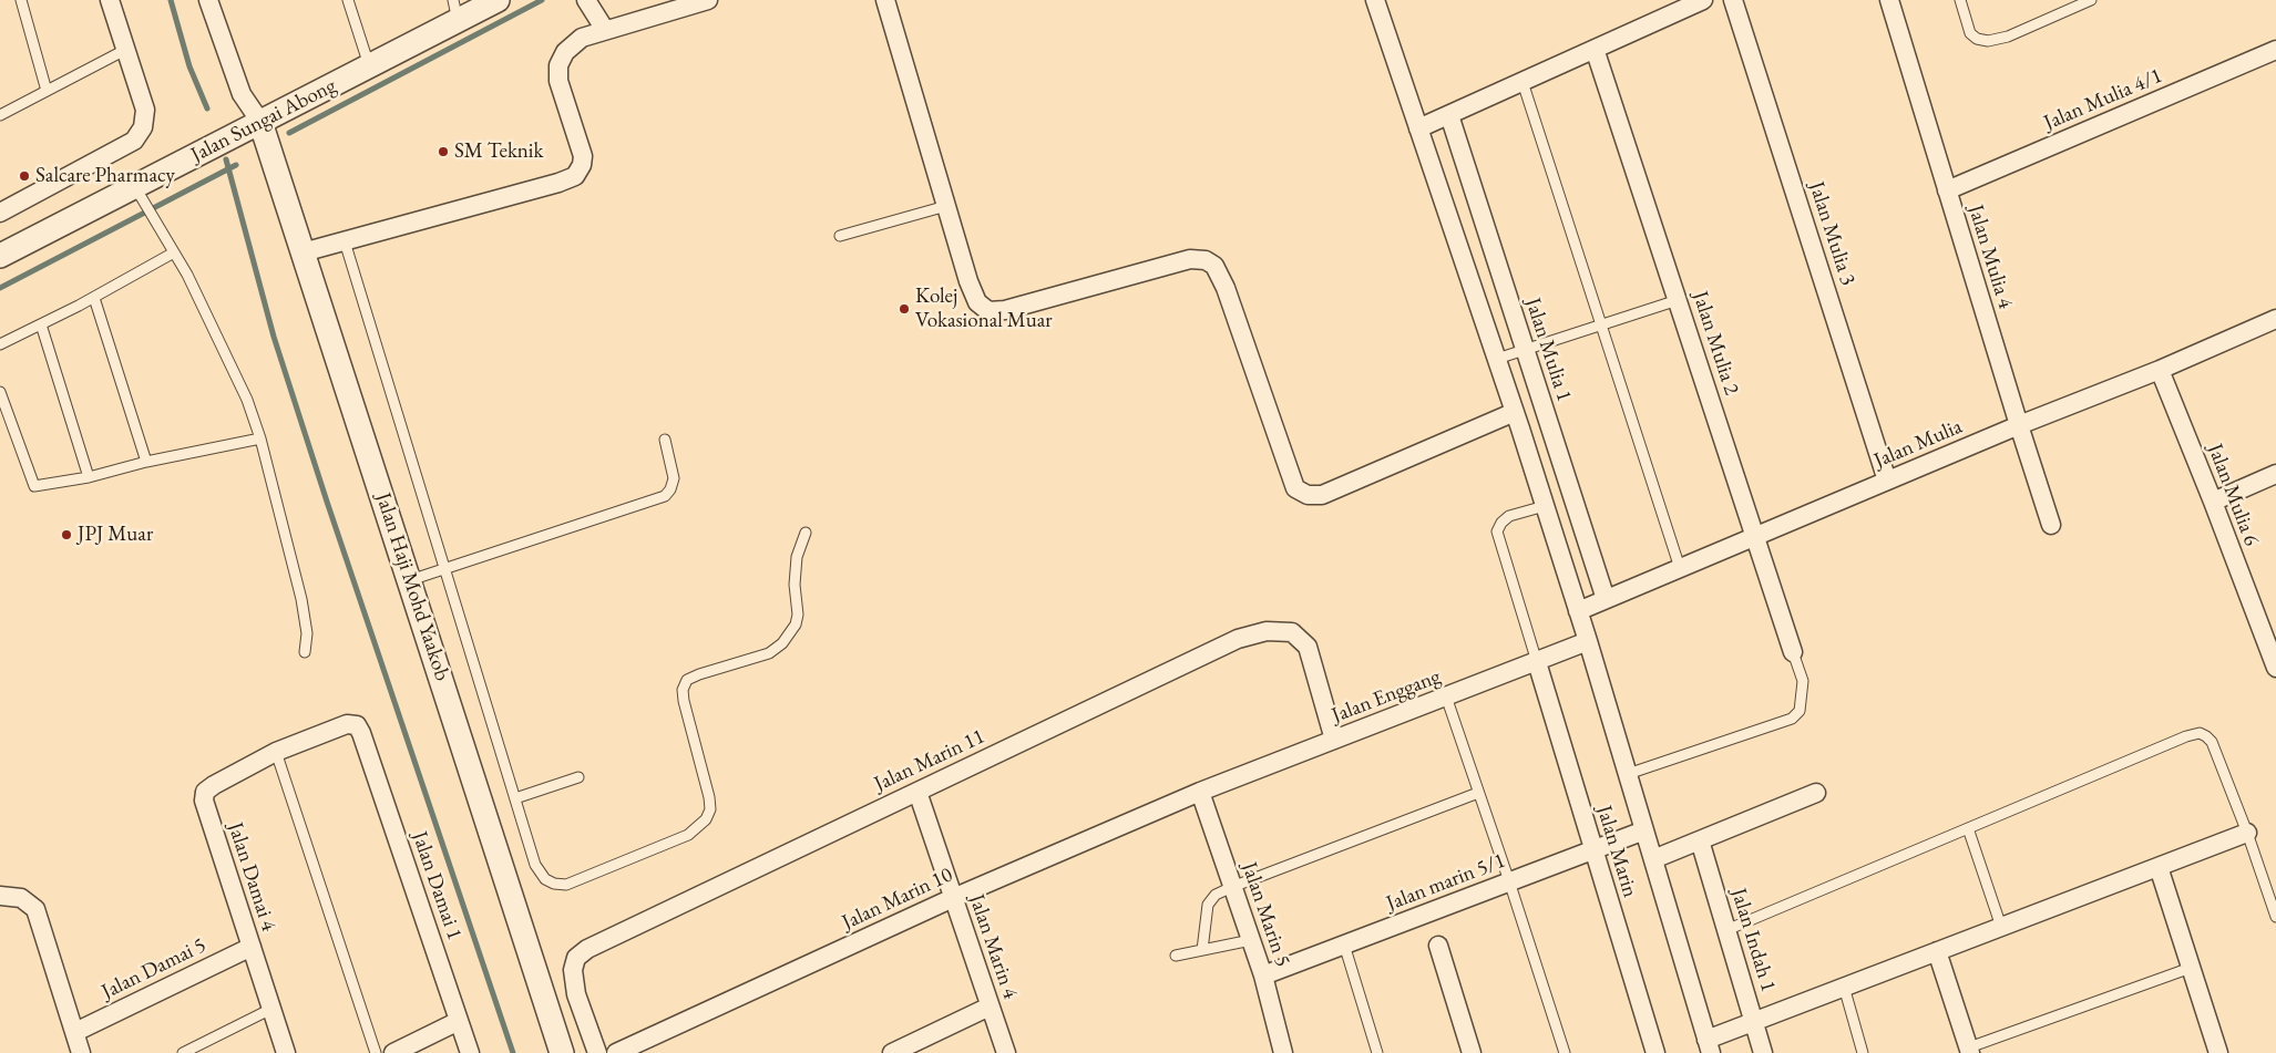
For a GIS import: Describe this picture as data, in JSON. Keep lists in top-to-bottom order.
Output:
{
  "streets": {
    "street": [
      "Jalan Mulia 4/1",
      "Jalan Sungai Abong",
      "Jalan Mulia 3",
      "Jalan Mulia 4",
      "Jalan Mulia 2",
      "Jalan Mulia 1",
      "Jalan Mulia",
      "Jalan Mulia 6",
      "Jalan Haji Mohd Yaakob",
      "Jalan Enggang",
      "Jalan Marin 11",
      "Jalan Marin",
      "Jalan Damai 4",
      "Jalan marin 5/1",
      "Jalan Damai 1",
      "Jalan Marin 10",
      "Jalan Marin 5",
      "Jalan Indah 1",
      "Jalan Marin 4",
      "Jalan Damai 5"
    ]
  },
  "crossings": [
    ["Jalan Mulia 4/1", "Jalan Mulia 4"],
    ["Jalan Sungai Abong", "Jalan Haji Mohd Yaakob"],
    ["Jalan Mulia 3", "Jalan Mulia"],
    ["Jalan Mulia 4", "Jalan Mulia"],
    ["Jalan Mulia 2", "Jalan Mulia"],
    ["Jalan Mulia 1", "Jalan Mulia"],
    ["Jalan Mulia", "Jalan Mulia 6"],
    ["Jalan Enggang", "Jalan Marin 11"],
    ["Jalan Enggang", "Jalan Marin"],
    ["Jalan Enggang", "Jalan Marin 10"],
    ["Jalan Enggang", "Jalan Marin 5"],
    ["Jalan Marin 11", "Jalan Marin 4"],
    ["Jalan Marin", "Jalan marin 5/1"],
    ["Jalan Damai 4", "Jalan Damai 1"],
    ["Jalan Damai 4", "Jalan Damai 5"],
    ["Jalan marin 5/1", "Jalan Marin 5"],
    ["Jalan Marin 10", "Jalan Marin 5"],
    ["Jalan Marin 10", "Jalan Marin 4"]
  ],
  "places": [
    "SM Teknik",
    "Salcare Pharmacy",
    "Kolej Vokasional Muar",
    "JPJ Muar"
  ]
}
